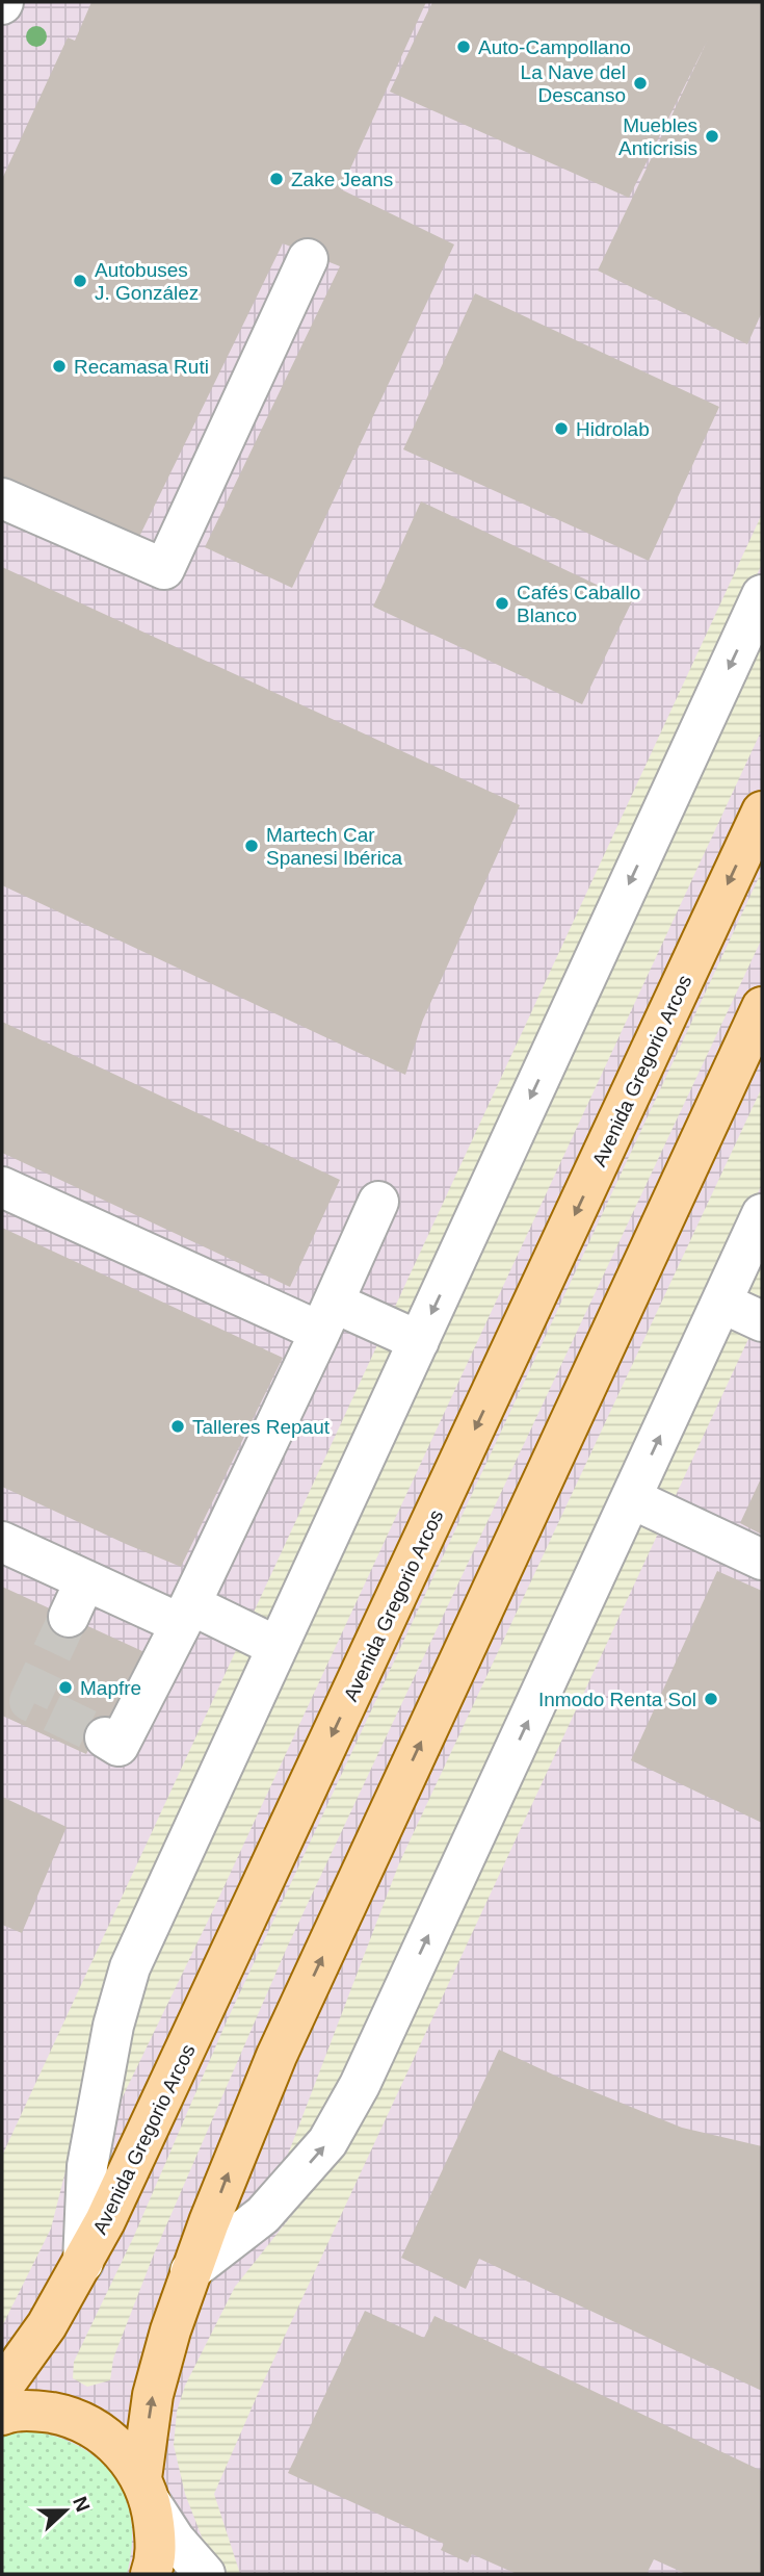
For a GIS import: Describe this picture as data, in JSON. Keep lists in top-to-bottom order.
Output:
{
  "streets": {
    "main road": ["Avenida Gregorio Arcos"]
  },
  "places": [
    "Auto-Campollano",
    "La Nave del Descanso",
    "Muebles Anticrisis",
    "Zake Jeans",
    "Autobuses J. González",
    "Recamasa Ruti",
    "Hidrolab",
    "Cafés Caballo Blanco",
    "Martech Car Spanesi Ibérica",
    "Talleres Repaut",
    "Mapfre",
    "Inmodo Renta Sol"
  ],
  "north": "right"
}
